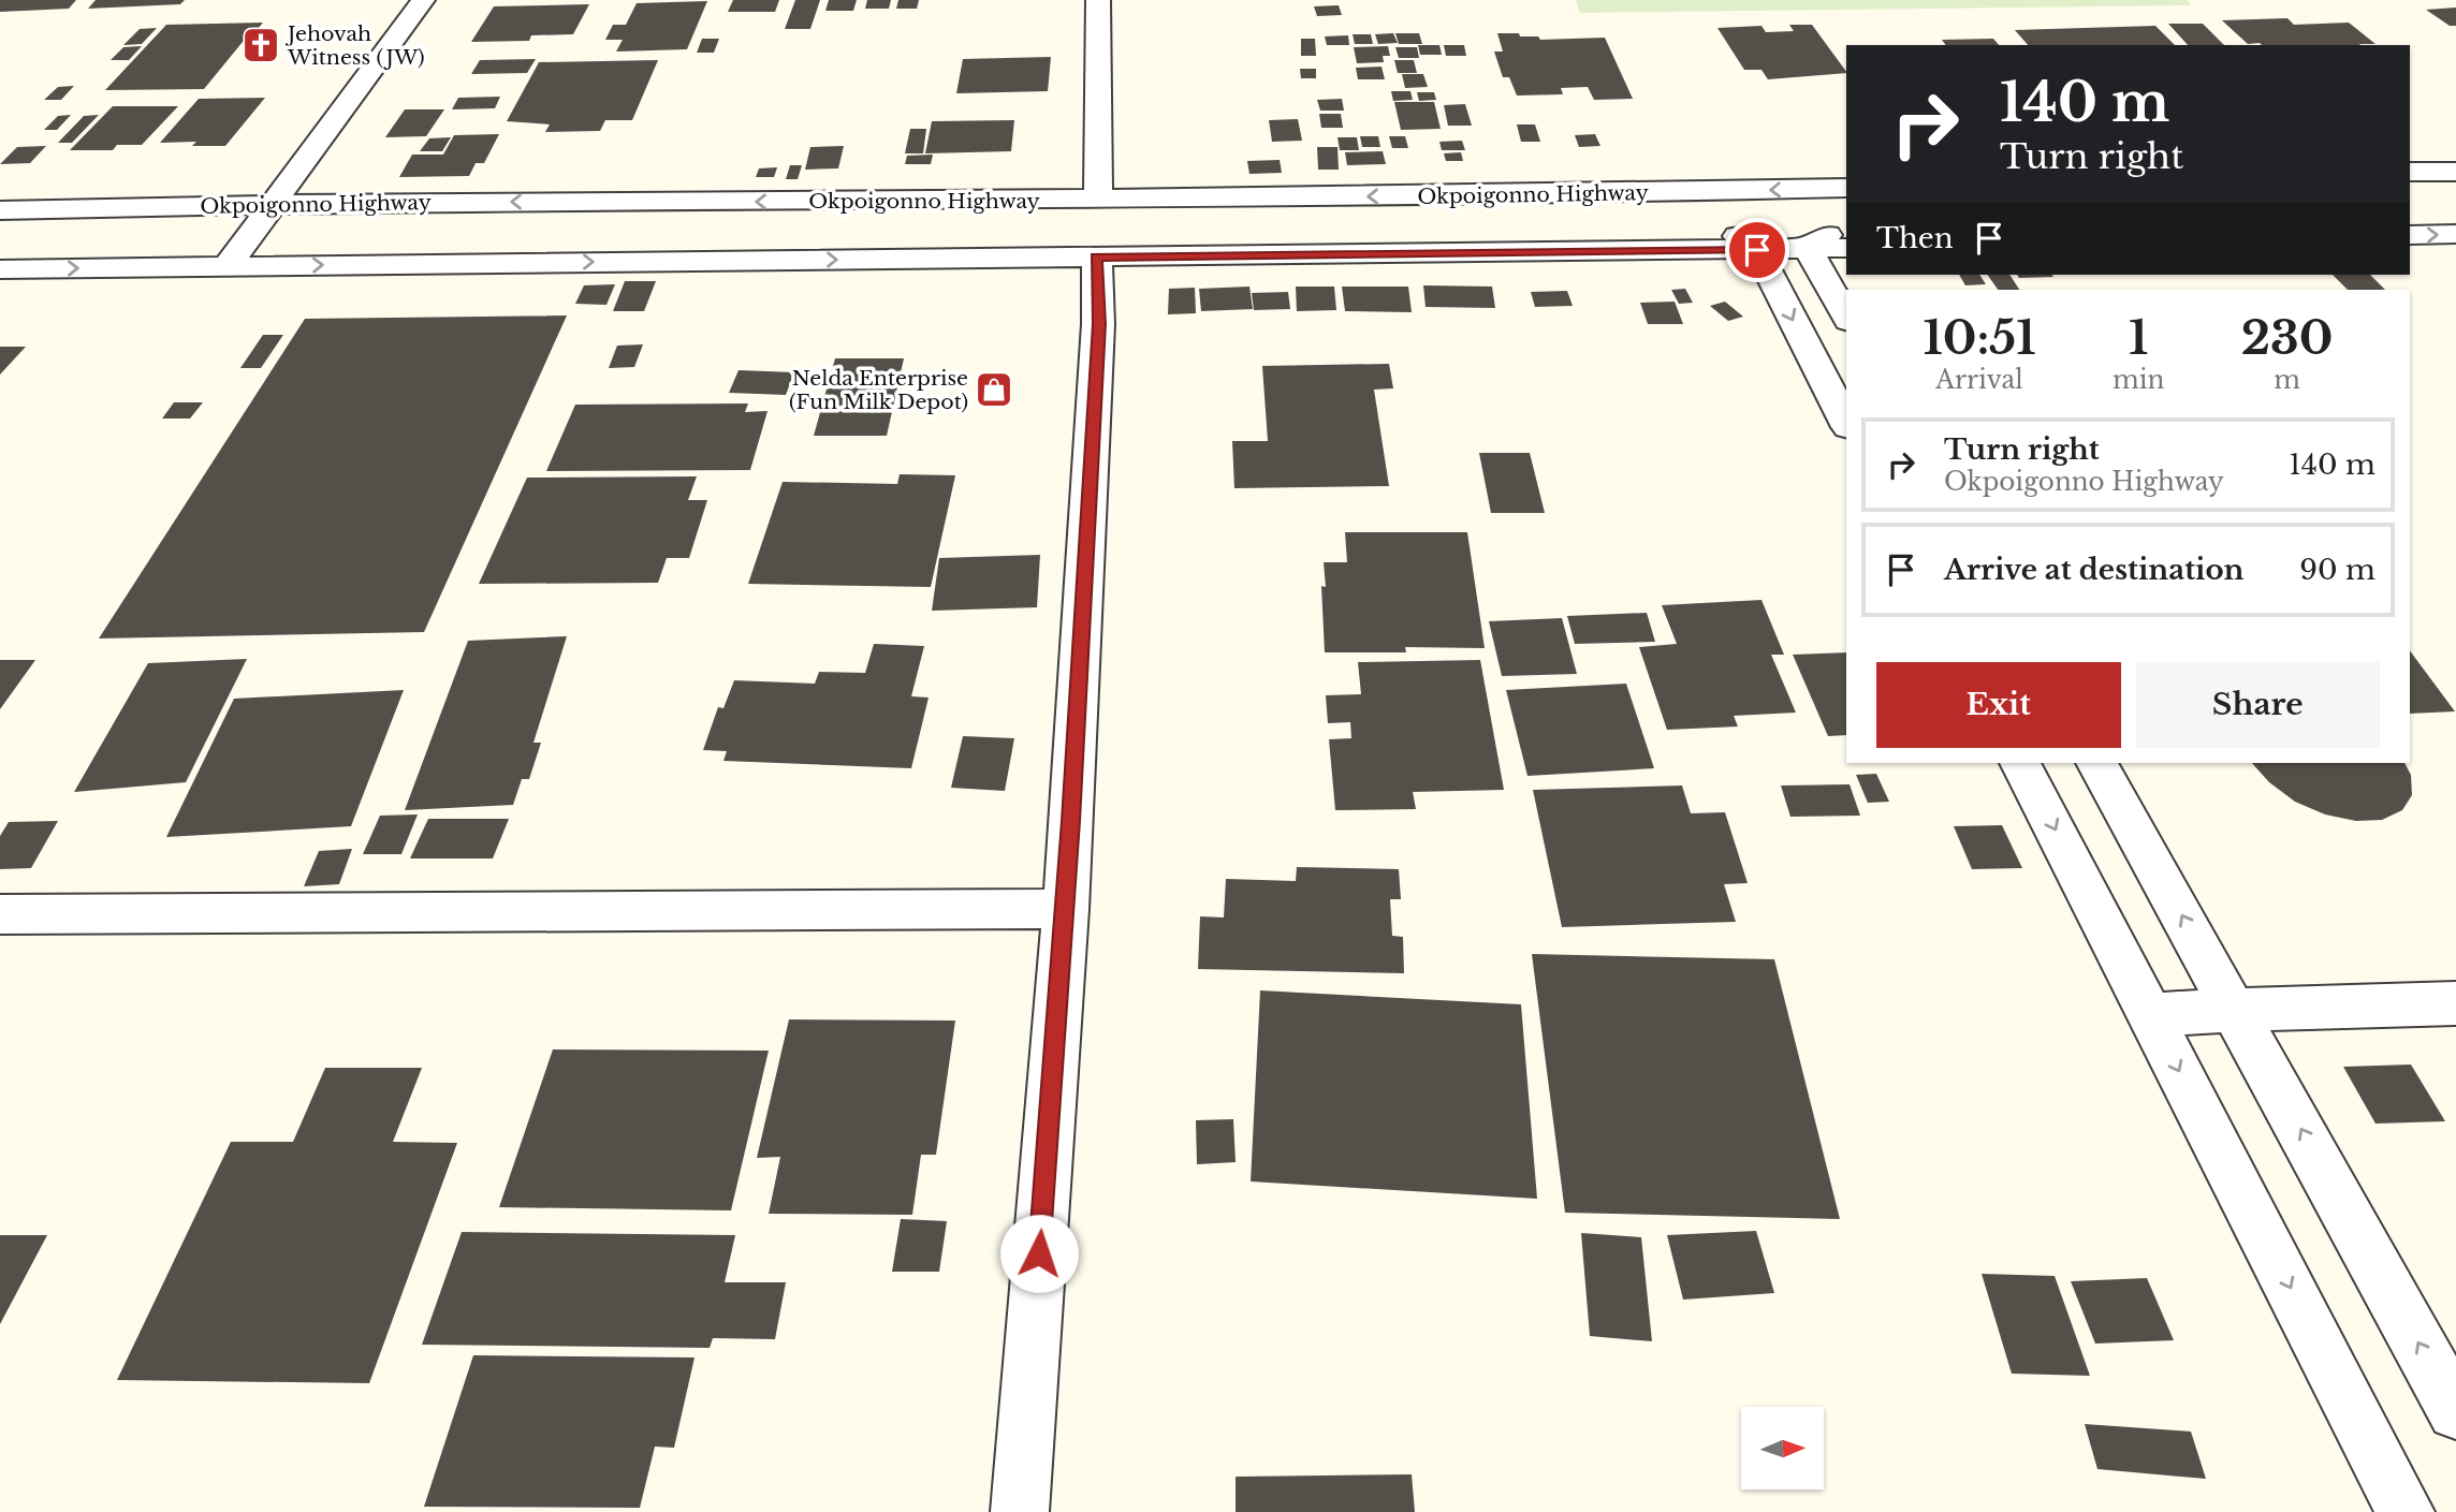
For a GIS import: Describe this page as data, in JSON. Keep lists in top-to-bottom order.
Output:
{
  "streets": {
    "street": ["Okpoigonno Highway"]
  },
  "places": {
    "church": ["Jehovah Witness (JW)"],
    "shop": ["Nelda Enterprise (Fun Milk Depot)"]
  },
  "north": "right",
  "page": {
    "turn": ["140 m", "Turn right"],
    "then": "Then",
    "eta": [
      "10:51",
      "Arrival",
      "1",
      "min",
      "230",
      "m"
    ],
    "list": [
      {
        "name": "Turn right",
        "note": "Okpoigonno Highway",
        "value": "140 m"
      },
      {
        "name": "Arrive at destination",
        "value": "90 m"
      }
    ],
    "buttons": ["Exit", "Share"]
  }
}
